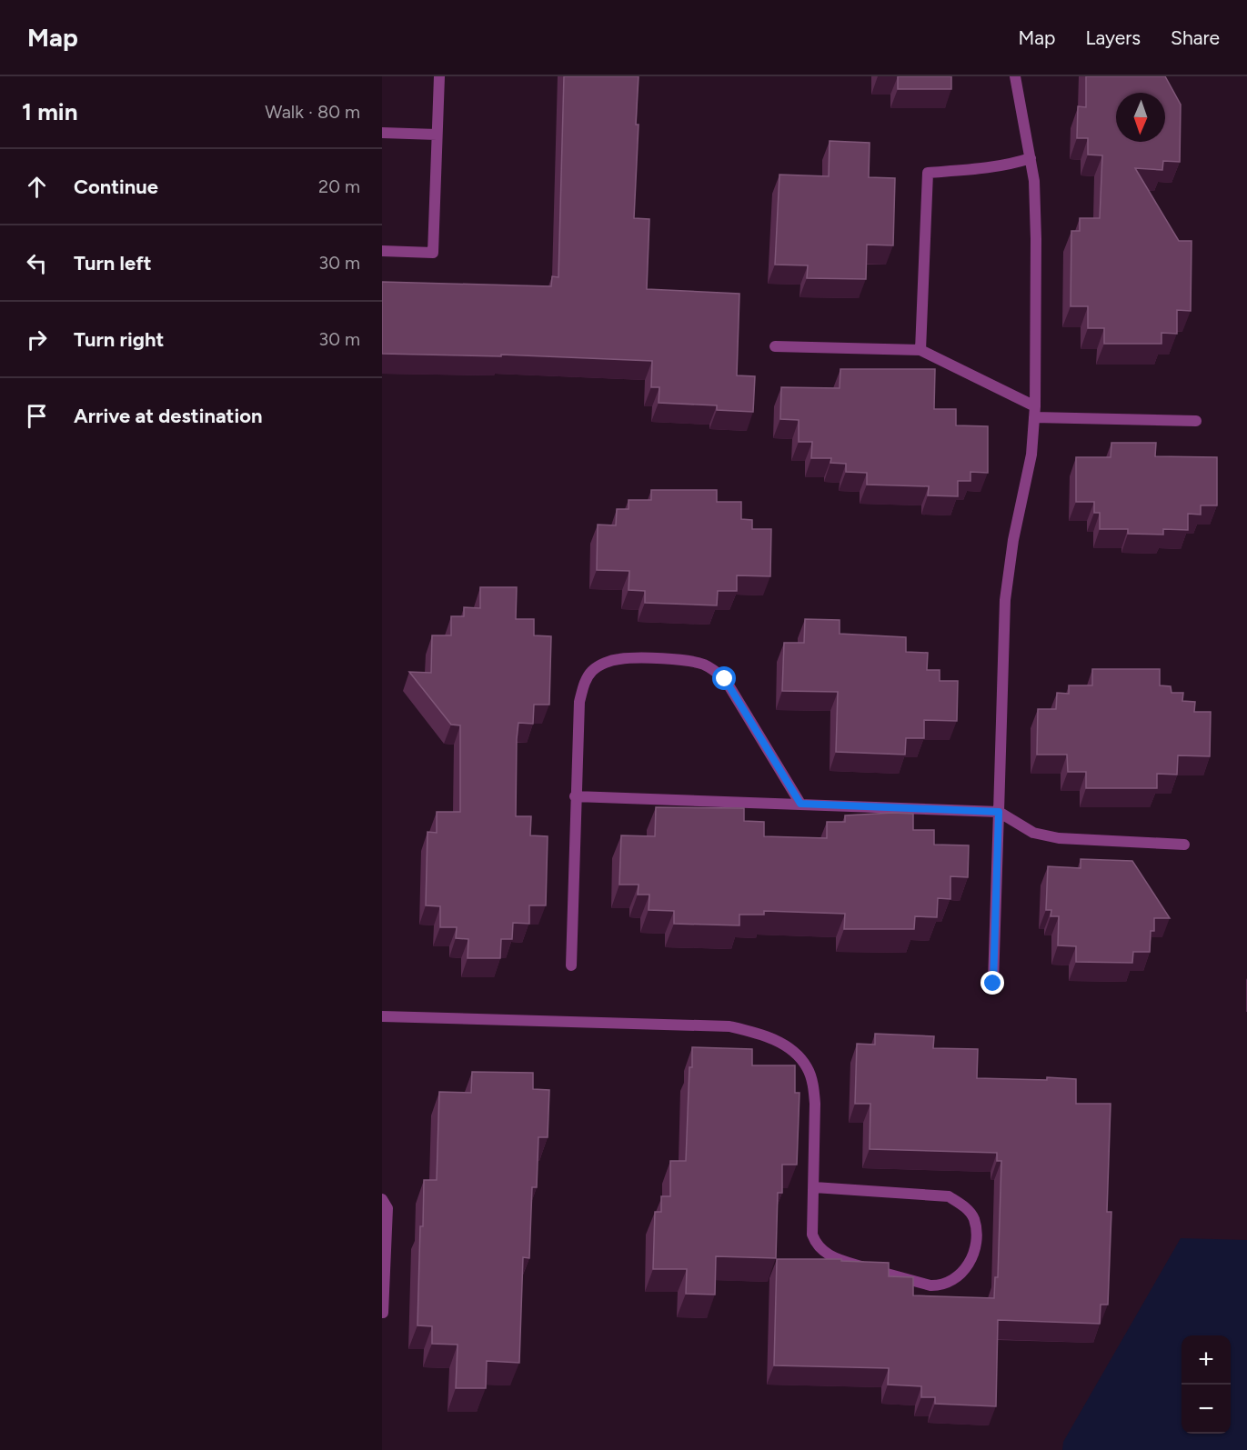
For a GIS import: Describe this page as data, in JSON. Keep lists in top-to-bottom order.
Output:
{
  "north": "bottom",
  "page": {
    "header": "Map",
    "nav": ["Map", "Layers", "Share"],
    "heading": ["1 min", "Walk · 80 m"],
    "list": [
      ["Continue", "20 m"],
      ["Turn left", "30 m"],
      ["Turn right", "30 m"],
      "Arrive at destination"
    ],
    "map_buttons": ["+", "−"]
  }
}
